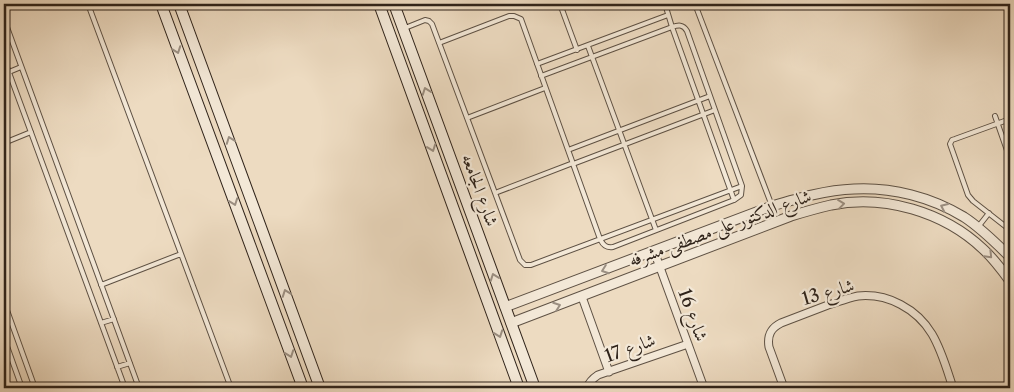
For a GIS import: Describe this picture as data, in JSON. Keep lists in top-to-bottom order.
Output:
{
  "streets": {
    "main road": ["شارع الجامعه"],
    "street": [
      "شارع الدكتور على مصطفى مشرفه",
      "شارع 13",
      "شارع 16",
      "شارع 17"
    ]
  },
  "crossings": [
    ["شارع الجامعه", "شارع الدكتور على مصطفى مشرفه"],
    ["شارع الدكتور على مصطفى مشرفه", "شارع 16"],
    ["شارع 16", "شارع 17"]
  ]
}
